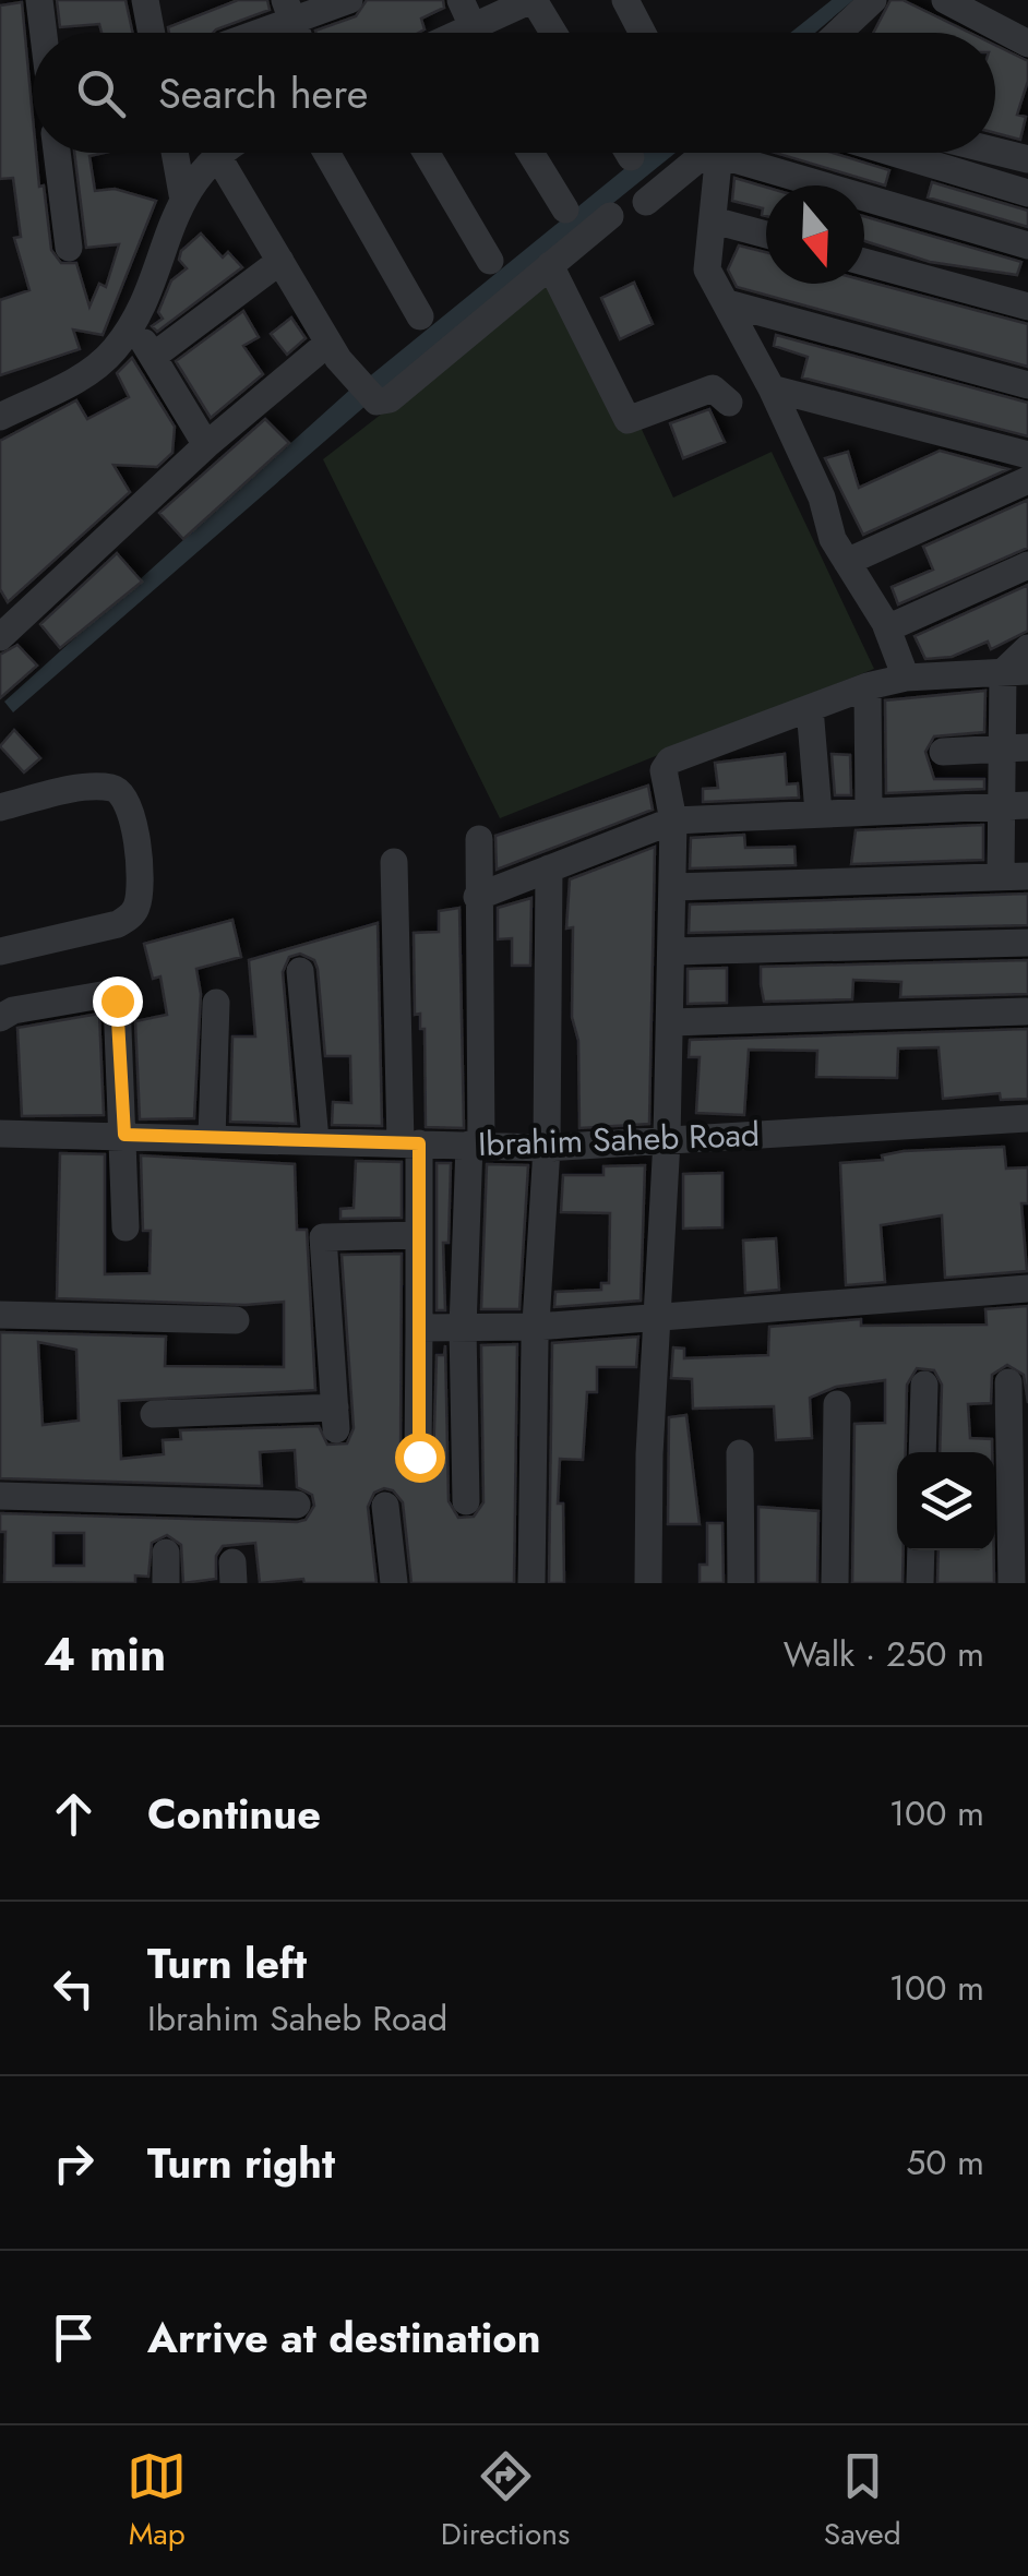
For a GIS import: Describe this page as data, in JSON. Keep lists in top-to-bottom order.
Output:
{
  "streets": {
    "street": ["Ibrahim Saheb Road"]
  },
  "north": "bottom",
  "page": {
    "search": "Search here",
    "heading": ["4 min", "Walk · 250 m"],
    "list": [
      ["Continue", "100 m"],
      ["Turn left", "Ibrahim Saheb Road", "100 m"],
      ["Turn right", "50 m"],
      "Arrive at destination"
    ],
    "nav": ["Map", "Directions", "Saved"]
  }
}
